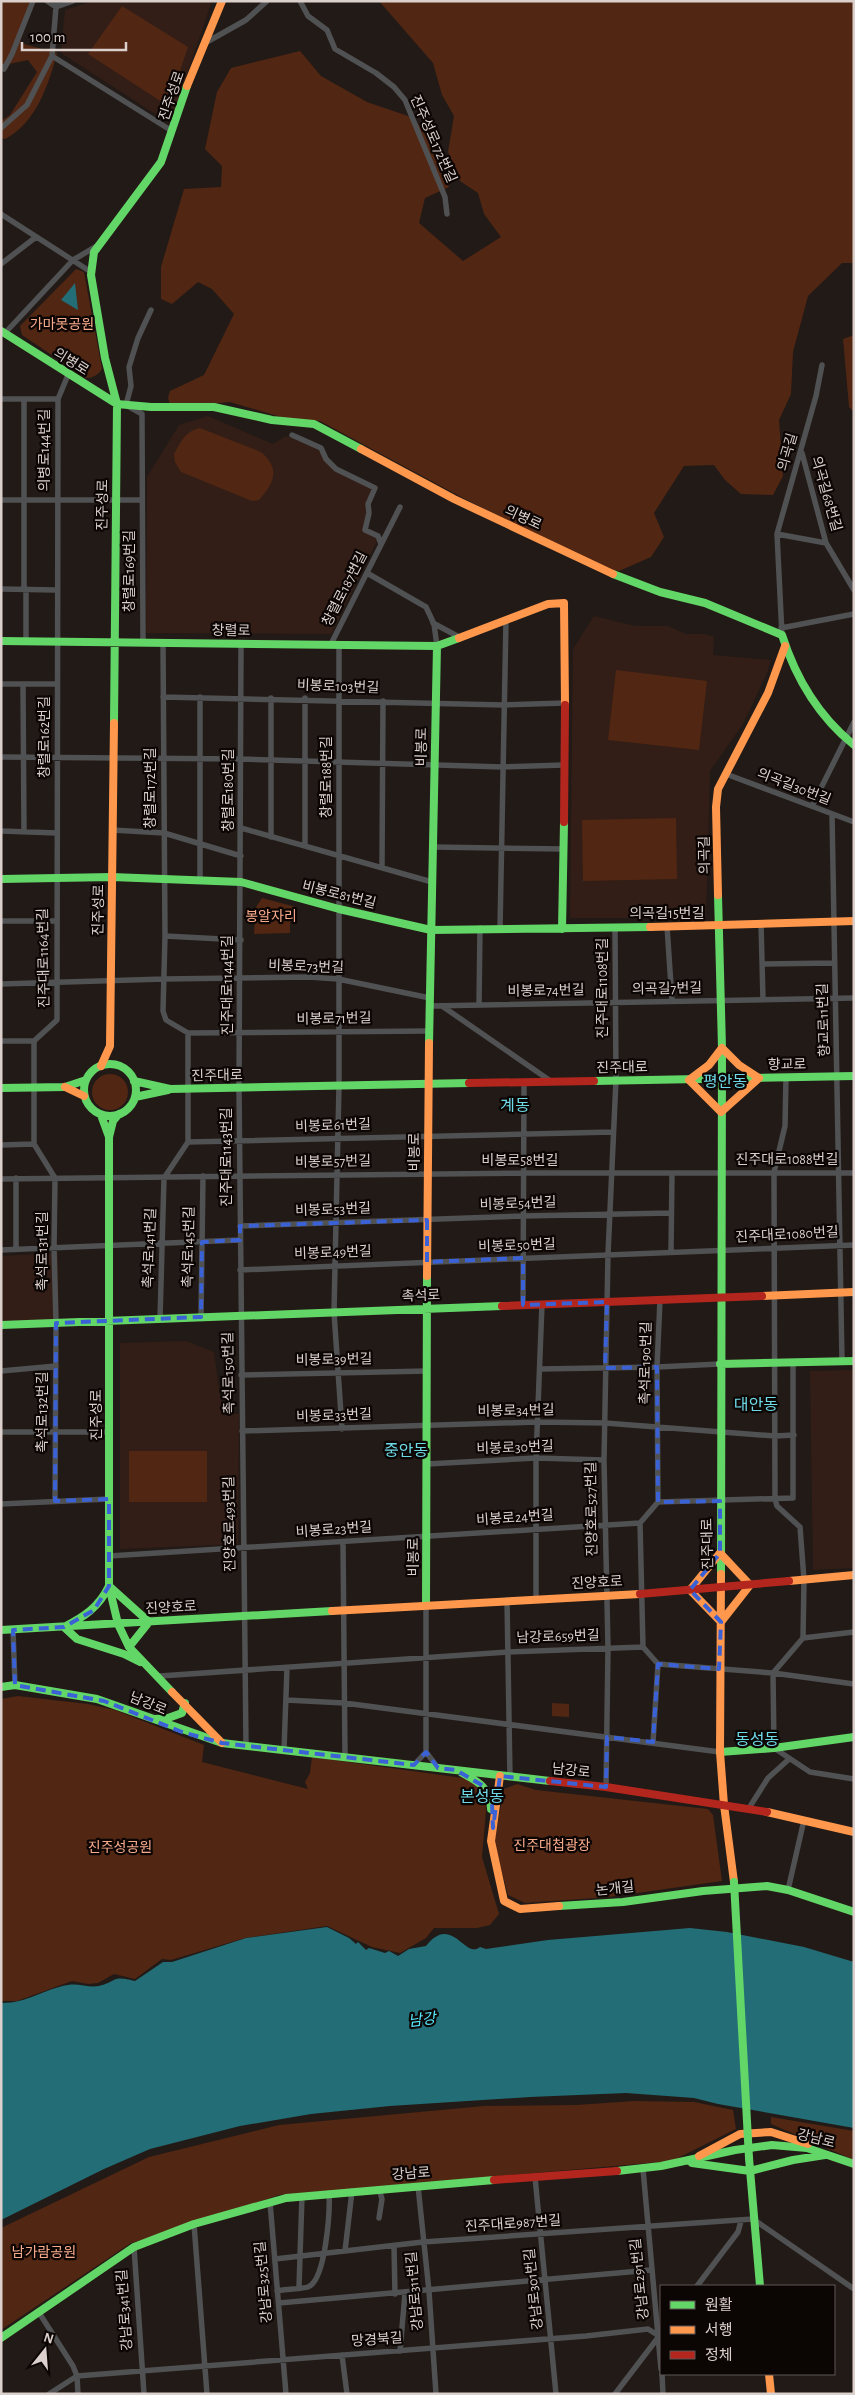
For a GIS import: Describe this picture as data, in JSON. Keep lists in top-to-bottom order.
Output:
{
  "streets": {
    "street": [
      "진주성로",
      "진주성로172번길",
      "의병로",
      "의병로144번길",
      "의곡길",
      "의곡길68번길",
      "창렬로169번길",
      "창렬로187번길",
      "창렬로",
      "비봉로103번길",
      "창렬로162번길",
      "비봉로",
      "창렬로188번길",
      "의곡길30번길",
      "창렬로172번길",
      "창렬로180번길",
      "비봉로81번길",
      "의곡길15번길",
      "진주대로1164번길",
      "비봉로73번길",
      "진주대로1144번길",
      "진주대로1108번길",
      "의곡길7번길",
      "비봉로74번길",
      "비봉로71번길",
      "향교로11번길",
      "향교로",
      "진주대로",
      "비봉로61번길",
      "진주대로1143번길",
      "진주대로1088번길",
      "비봉로58번길",
      "비봉로57번길",
      "비봉로54번길",
      "비봉로53번길",
      "진주대로1080번길",
      "비봉로50번길",
      "촉석로145번길",
      "촉석로141번길",
      "촉석로131번길",
      "비봉로49번길",
      "촉석로",
      "비봉로39번길",
      "촉석로190번길",
      "촉석로150번길",
      "비봉로34번길",
      "촉석로132번길",
      "비봉로33번길",
      "비봉로30번길",
      "진양호로527번길",
      "비봉로24번길",
      "진양호로493번길",
      "비봉로23번길",
      "진양호로",
      "남강로659번길",
      "남강로",
      "논개길",
      "강남로",
      "진주대로987번길",
      "강남로291번길",
      "강남로325번길",
      "강남로301번길",
      "강남로311번길",
      "강남로341번길",
      "망경북길"
    ]
  },
  "crossings": [
    ["진주성로", "의병로"],
    ["진주성로", "창렬로"],
    ["진주성로", "비봉로81번길"],
    ["진주성로", "비봉로73번길"],
    ["진주성로", "비봉로57번길"],
    ["진주성로", "촉석로"],
    ["진주성로", "비봉로23번길"],
    ["진주성로", "진양호로"],
    ["진주성로", "남강로"],
    ["의병로", "의병로144번길"],
    ["의병로", "의곡길"],
    ["의병로", "창렬로169번길"],
    ["의병로144번길", "창렬로162번길"],
    ["의곡길", "의곡길68번길"],
    ["의곡길", "의곡길30번길"],
    ["의곡길", "의곡길15번길"],
    ["의곡길", "의곡길7번길"],
    ["의곡길", "향교로"],
    ["의곡길", "진주대로"],
    ["창렬로169번길", "창렬로"],
    ["창렬로187번길", "창렬로"],
    ["창렬로187번길", "창렬로188번길"],
    ["창렬로", "비봉로103번길"],
    ["창렬로", "창렬로162번길"],
    ["창렬로", "비봉로"],
    ["창렬로", "창렬로188번길"],
    ["창렬로", "창렬로172번길"],
    ["창렬로", "창렬로180번길"],
    ["비봉로103번길", "비봉로"],
    ["비봉로103번길", "창렬로188번길"],
    ["비봉로103번길", "창렬로180번길"],
    ["창렬로162번길", "비봉로81번길"],
    ["창렬로162번길", "진주대로1164번길"],
    ["비봉로", "비봉로81번길"],
    ["비봉로", "비봉로73번길"],
    ["비봉로", "비봉로74번길"],
    ["비봉로", "비봉로71번길"],
    ["비봉로", "진주대로"],
    ["비봉로", "비봉로61번길"],
    ["비봉로", "비봉로58번길"],
    ["비봉로", "비봉로57번길"],
    ["비봉로", "비봉로54번길"],
    ["비봉로", "비봉로53번길"],
    ["비봉로", "비봉로50번길"],
    ["비봉로", "비봉로49번길"],
    ["비봉로", "촉석로"],
    ["비봉로", "비봉로39번길"],
    ["비봉로", "비봉로34번길"],
    ["비봉로", "비봉로33번길"],
    ["비봉로", "비봉로30번길"],
    ["비봉로", "비봉로24번길"],
    ["비봉로", "비봉로23번길"],
    ["비봉로", "진양호로"],
    ["비봉로", "남강로659번길"],
    ["창렬로188번길", "비봉로81번길"],
    ["창렬로188번길", "비봉로73번길"],
    ["창렬로188번길", "비봉로71번길"],
    ["창렬로188번길", "진주대로"],
    ["창렬로188번길", "비봉로61번길"],
    ["창렬로188번길", "비봉로57번길"],
    ["창렬로188번길", "비봉로53번길"],
    ["창렬로188번길", "비봉로49번길"],
    ["창렬로188번길", "촉석로"],
    ["창렬로188번길", "비봉로39번길"],
    ["창렬로188번길", "비봉로33번길"],
    ["의곡길30번길", "향교로11번길"],
    ["창렬로172번길", "비봉로81번길"],
    ["창렬로172번길", "비봉로73번길"],
    ["창렬로172번길", "비봉로71번길"],
    ["창렬로180번길", "비봉로81번길"],
    ["창렬로180번길", "진주대로1144번길"],
    ["비봉로81번길", "의곡길15번길"],
    ["비봉로81번길", "진주대로1164번길"],
    ["비봉로81번길", "진주대로1144번길"],
    ["의곡길15번길", "진주대로1108번길"],
    ["의곡길15번길", "향교로11번길"],
    ["진주대로1164번길", "비봉로73번길"],
    ["비봉로73번길", "진주대로1144번길"],
    ["비봉로73번길", "비봉로74번길"],
    ["진주대로1144번길", "비봉로71번길"],
    ["진주대로1144번길", "진주대로"],
    ["진주대로1144번길", "진주대로1143번길"],
    ["진주대로1108번길", "의곡길7번길"],
    ["진주대로1108번길", "비봉로74번길"],
    ["진주대로1108번길", "진주대로"],
    ["진주대로1108번길", "비봉로61번길"],
    ["진주대로1108번길", "비봉로58번길"],
    ["진주대로1108번길", "비봉로54번길"],
    ["진주대로1108번길", "비봉로50번길"],
    ["진주대로1108번길", "진양호로527번길"],
    ["의곡길7번길", "비봉로74번길"],
    ["의곡길7번길", "향교로11번길"],
    ["향교로11번길", "향교로"],
    ["향교로11번길", "진주대로1088번길"],
    ["향교로11번길", "진주대로1080번길"],
    ["향교로11번길", "촉석로"],
    ["향교로", "진주대로"],
    ["진주대로", "진주대로1143번길"],
    ["진주대로", "진주대로1088번길"],
    ["진주대로", "진주대로1080번길"],
    ["진주대로", "촉석로"],
    ["진주대로", "비봉로34번길"],
    ["진주대로", "진양호로"],
    ["진주대로", "남강로"],
    ["진주대로", "진주대로987번길"],
    ["비봉로61번길", "진주대로1143번길"],
    ["진주대로1143번길", "비봉로57번길"],
    ["진주대로1143번길", "비봉로53번길"],
    ["진주대로1143번길", "비봉로49번길"],
    ["진주대로1143번길", "촉석로150번길"],
    ["진주대로1088번길", "비봉로58번길"],
    ["비봉로58번길", "비봉로57번길"],
    ["비봉로57번길", "촉석로145번길"],
    ["비봉로57번길", "촉석로141번길"],
    ["비봉로57번길", "촉석로131번길"],
    ["비봉로54번길", "비봉로53번길"],
    ["진주대로1080번길", "비봉로50번길"],
    ["비봉로50번길", "비봉로49번길"],
    ["비봉로50번길", "진양호로527번길"],
    ["촉석로145번길", "촉석로"],
    ["촉석로141번길", "촉석로"],
    ["촉석로131번길", "촉석로"],
    ["촉석로131번길", "촉석로132번길"],
    ["비봉로49번길", "촉석로150번길"],
    ["촉석로", "촉석로190번길"],
    ["촉석로", "촉석로150번길"],
    ["촉석로", "촉석로132번길"],
    ["촉석로", "진양호로527번길"],
    ["비봉로39번길", "촉석로150번길"],
    ["촉석로190번길", "비봉로34번길"],
    ["촉석로150번길", "비봉로33번길"],
    ["촉석로150번길", "진양호로493번길"],
    ["비봉로34번길", "비봉로33번길"],
    ["비봉로34번길", "진양호로527번길"],
    ["비봉로33번길", "진양호로493번길"],
    ["비봉로30번길", "진양호로527번길"],
    ["진양호로527번길", "비봉로24번길"],
    ["진양호로527번길", "진양호로"],
    ["진양호로527번길", "남강로659번길"],
    ["비봉로24번길", "비봉로23번길"],
    ["진양호로493번길", "비봉로23번길"],
    ["진양호로493번길", "진양호로"],
    ["진양호로493번길", "남강로"],
    ["진양호로", "남강로659번길"],
    ["남강로659번길", "남강로"],
    ["남강로", "논개길"],
    ["강남로", "강남로291번길"],
    ["강남로", "강남로325번길"],
    ["강남로", "강남로301번길"],
    ["강남로", "강남로311번길"],
    ["강남로", "강남로341번길"],
    ["진주대로987번길", "강남로291번길"],
    ["진주대로987번길", "강남로325번길"],
    ["진주대로987번길", "강남로301번길"],
    ["진주대로987번길", "강남로311번길"],
    ["강남로291번길", "강남로301번길"],
    ["강남로291번길", "망경북길"],
    ["강남로325번길", "망경북길"],
    ["강남로301번길", "망경북길"],
    ["강남로311번길", "망경북길"],
    ["강남로341번길", "망경북길"]
  ],
  "districts": [
    "평안동",
    "계동",
    "대안동",
    "중안동",
    "동성동",
    "본성동"
  ],
  "water": ["남강"],
  "parks": [
    "가마못공원",
    "봉알자리",
    "진주대첩광장",
    "진주성공원",
    "남가람공원"
  ],
  "legend": ["원활", "서행", "정체"],
  "scale_bar": "100 m",
  "north": "top"
}
